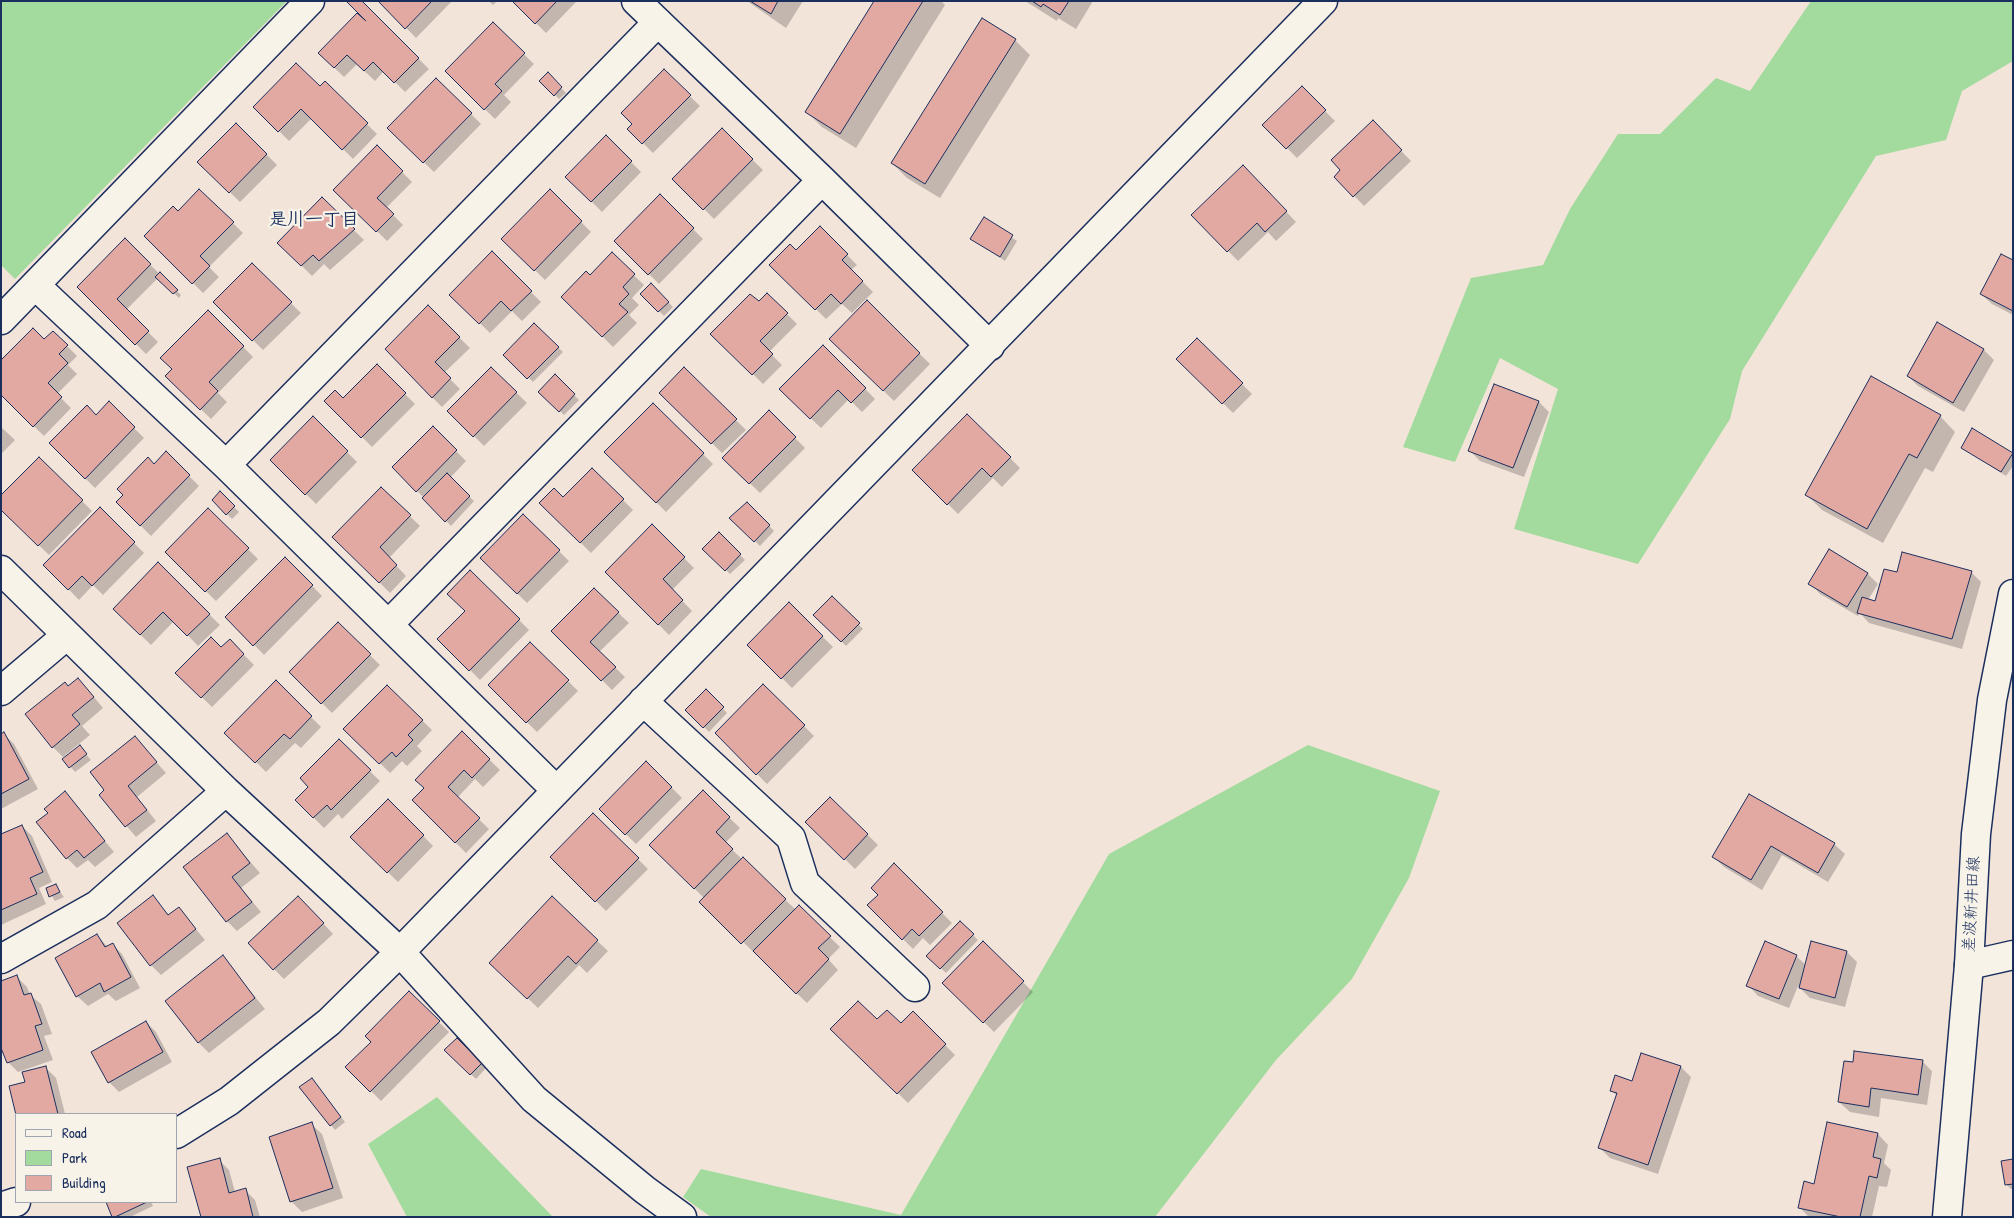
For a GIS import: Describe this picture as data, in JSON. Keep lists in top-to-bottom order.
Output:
{
  "streets": {
    "street": ["差波新井田線"]
  },
  "districts": ["是川一丁目"],
  "legend": ["Road", "Park", "Building"]
}
